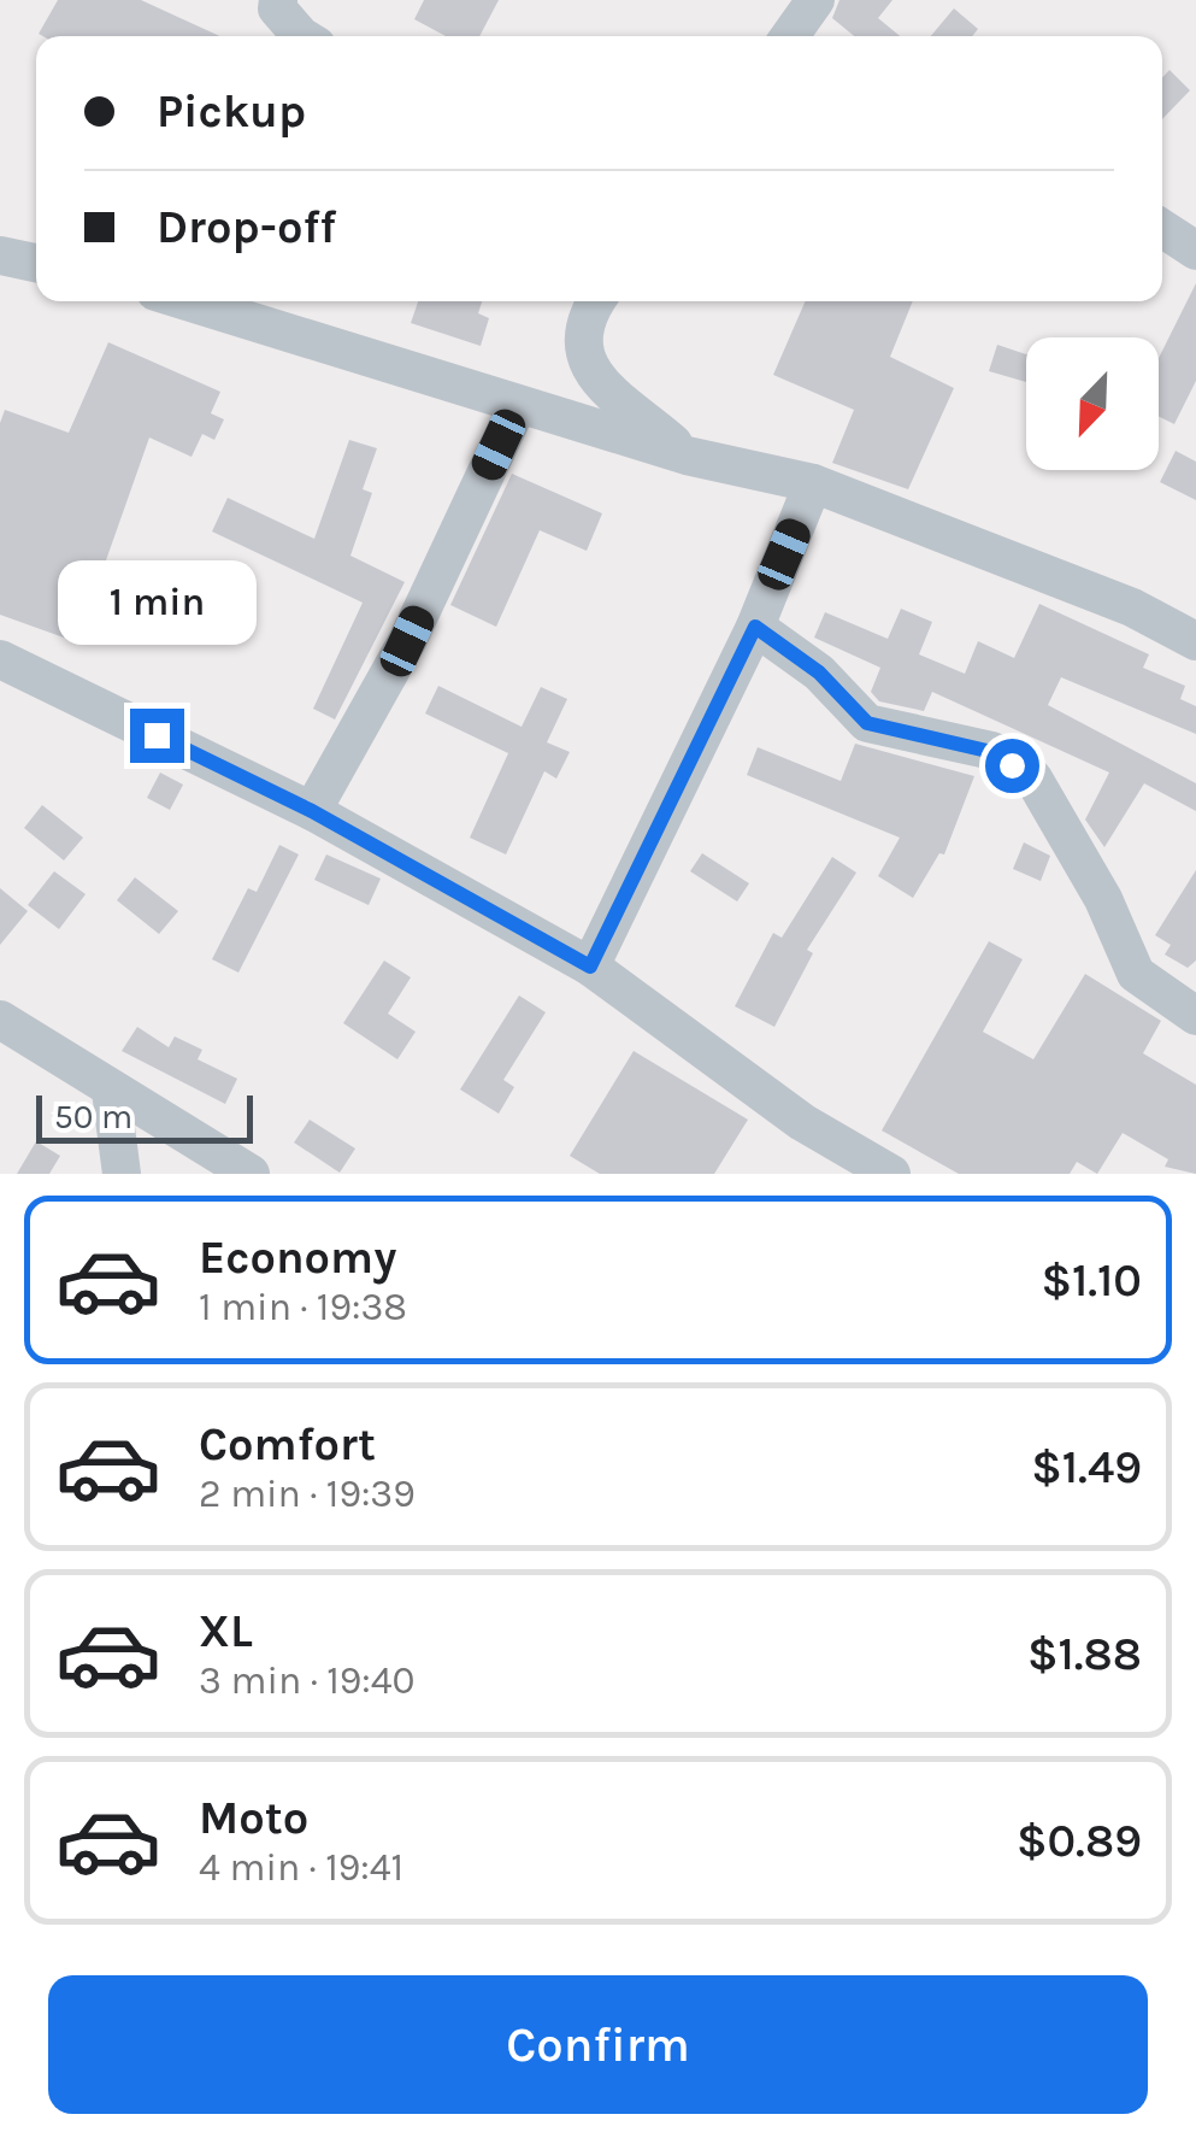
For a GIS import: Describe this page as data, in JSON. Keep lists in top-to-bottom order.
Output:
{
  "scale_bar": "50 m",
  "north": "bottom left",
  "page": {
    "banner": ["Pickup", "Drop-off"],
    "bubble": "1 min",
    "scale": "50 m",
    "list": [
      {
        "name": "Economy",
        "note": "1 min · 19:38",
        "value": "$1.10"
      },
      {
        "name": "Comfort",
        "note": "2 min · 19:39",
        "value": "$1.49"
      },
      {
        "name": "XL",
        "note": "3 min · 19:40",
        "value": "$1.88"
      },
      {
        "name": "Moto",
        "note": "4 min · 19:41",
        "value": "$0.89"
      }
    ],
    "buttons": "Confirm"
  }
}
